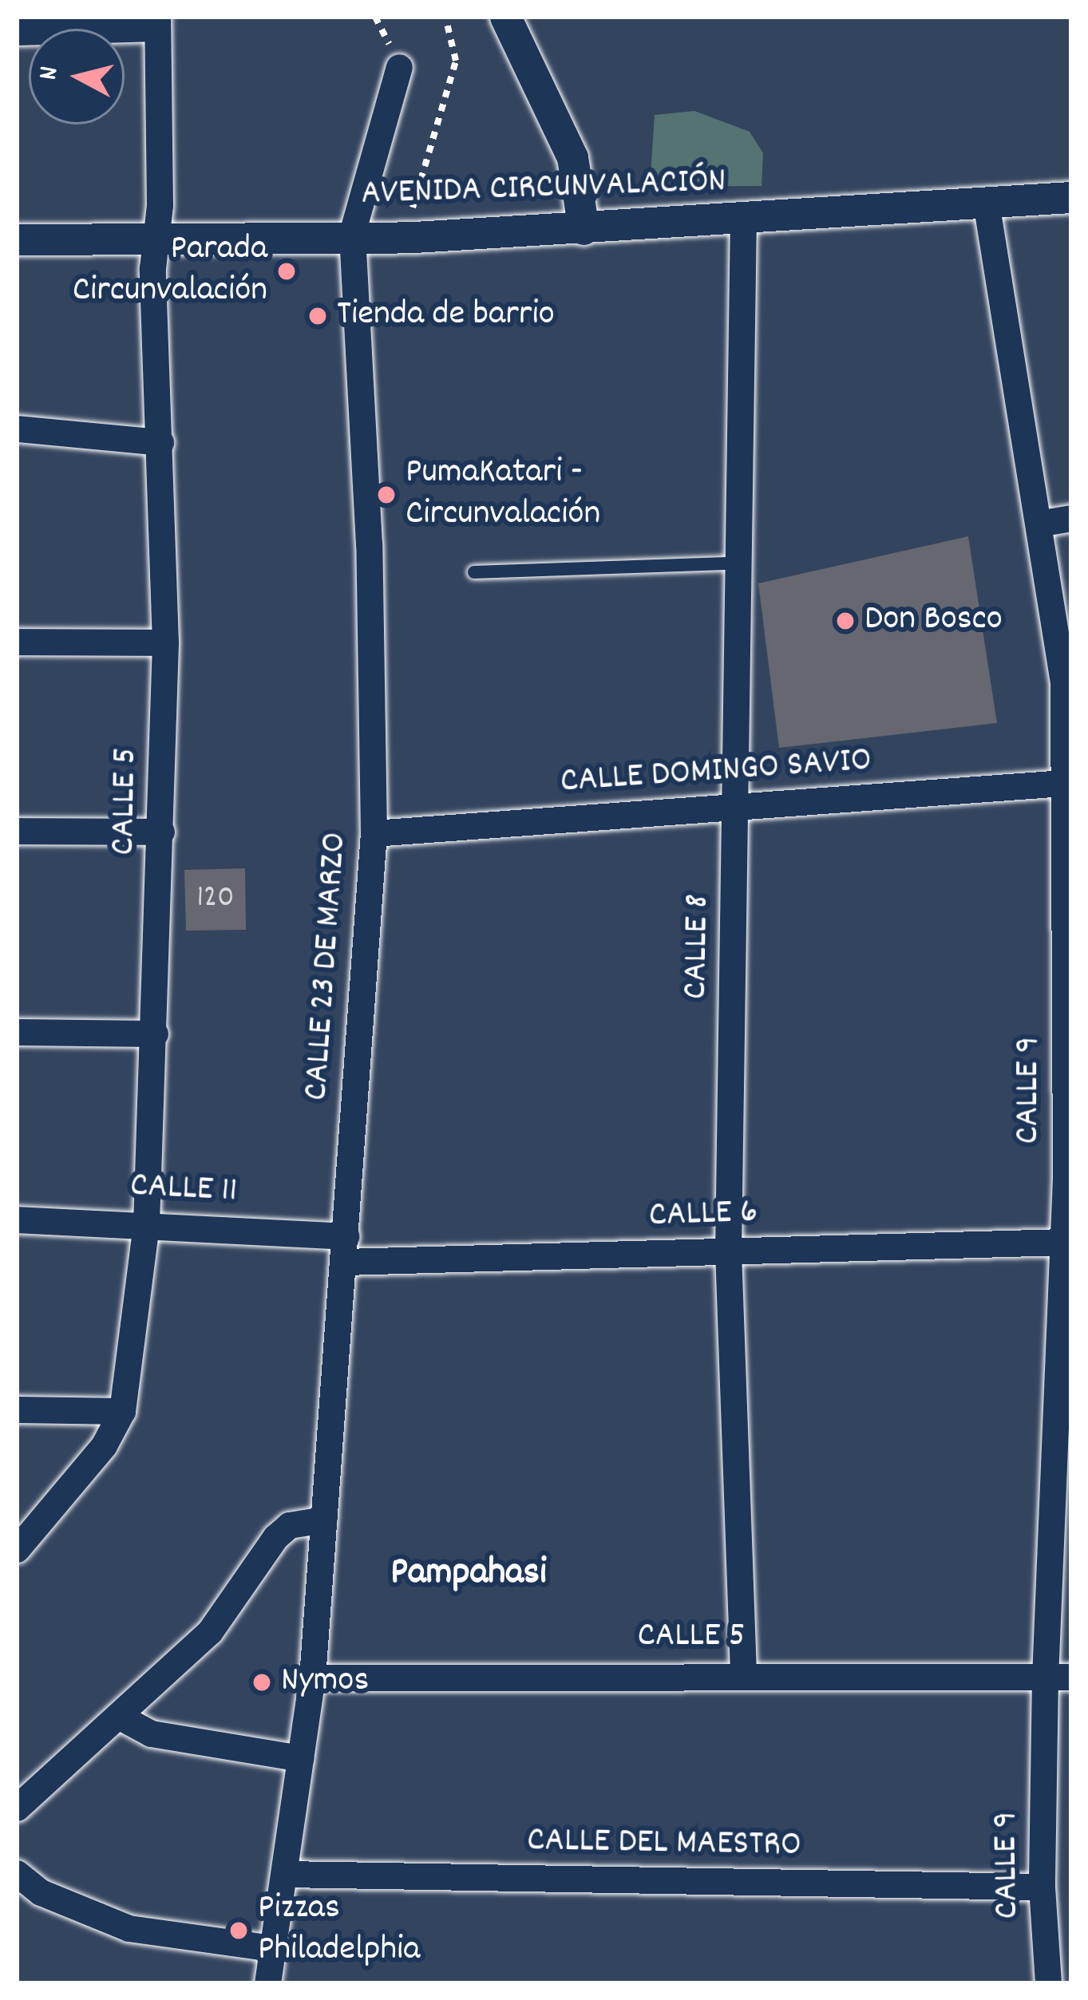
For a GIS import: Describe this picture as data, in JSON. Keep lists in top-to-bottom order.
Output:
{
  "streets": {
    "street": [
      "AVENIDA CIRCUNVALACIÓN",
      "CALLE DOMINGO SAVIO",
      "CALLE 5",
      "CALLE 8",
      "CALLE 23 DE MARZO",
      "CALLE 9",
      "CALLE 11",
      "CALLE 6",
      "CALLE DEL MAESTRO"
    ]
  },
  "crossings": [
    ["AVENIDA CIRCUNVALACIÓN", "CALLE 5"],
    ["AVENIDA CIRCUNVALACIÓN", "CALLE 8"],
    ["AVENIDA CIRCUNVALACIÓN", "CALLE 23 DE MARZO"],
    ["AVENIDA CIRCUNVALACIÓN", "CALLE 9"],
    ["CALLE DOMINGO SAVIO", "CALLE 8"],
    ["CALLE DOMINGO SAVIO", "CALLE 23 DE MARZO"],
    ["CALLE DOMINGO SAVIO", "CALLE 9"],
    ["CALLE 5", "CALLE 8"],
    ["CALLE 5", "CALLE 23 DE MARZO"],
    ["CALLE 5", "CALLE 9"],
    ["CALLE 5", "CALLE 11"],
    ["CALLE 8", "CALLE 6"],
    ["CALLE 23 DE MARZO", "CALLE 11"],
    ["CALLE 23 DE MARZO", "CALLE 6"],
    ["CALLE 23 DE MARZO", "CALLE DEL MAESTRO"],
    ["CALLE 9", "CALLE 6"],
    ["CALLE 9", "CALLE DEL MAESTRO"],
    ["CALLE 11", "CALLE 6"]
  ],
  "districts": ["Pampahasi"],
  "places": [
    "Parada Circunvalación",
    "Tienda de barrio",
    "PumaKatari - Circunvalación",
    "Don Bosco",
    "Nymos",
    "Pizzas Philadelphia"
  ],
  "house_numbers": ["120"],
  "north": "left"
}
